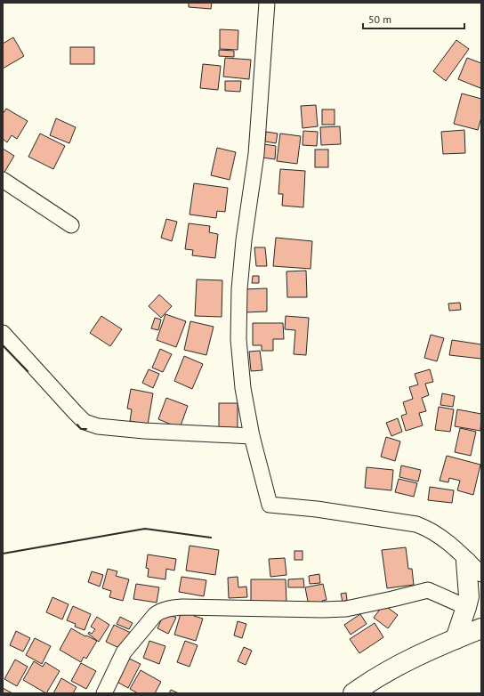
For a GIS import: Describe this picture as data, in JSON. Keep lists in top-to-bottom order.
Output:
{
  "scale_bar": "50 m"
}
